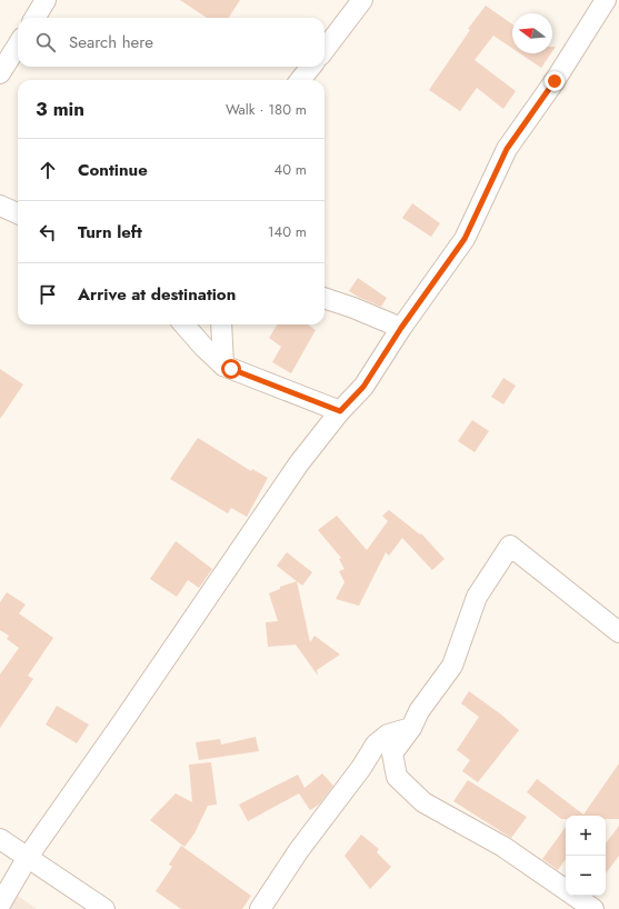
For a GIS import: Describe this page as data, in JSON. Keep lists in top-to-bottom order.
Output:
{
  "north": "left",
  "page": {
    "search": "Search here",
    "heading": ["3 min", "Walk · 180 m"],
    "list": [
      ["Continue", "40 m"],
      ["Turn left", "140 m"],
      "Arrive at destination"
    ],
    "map_buttons": ["+", "−"]
  }
}
